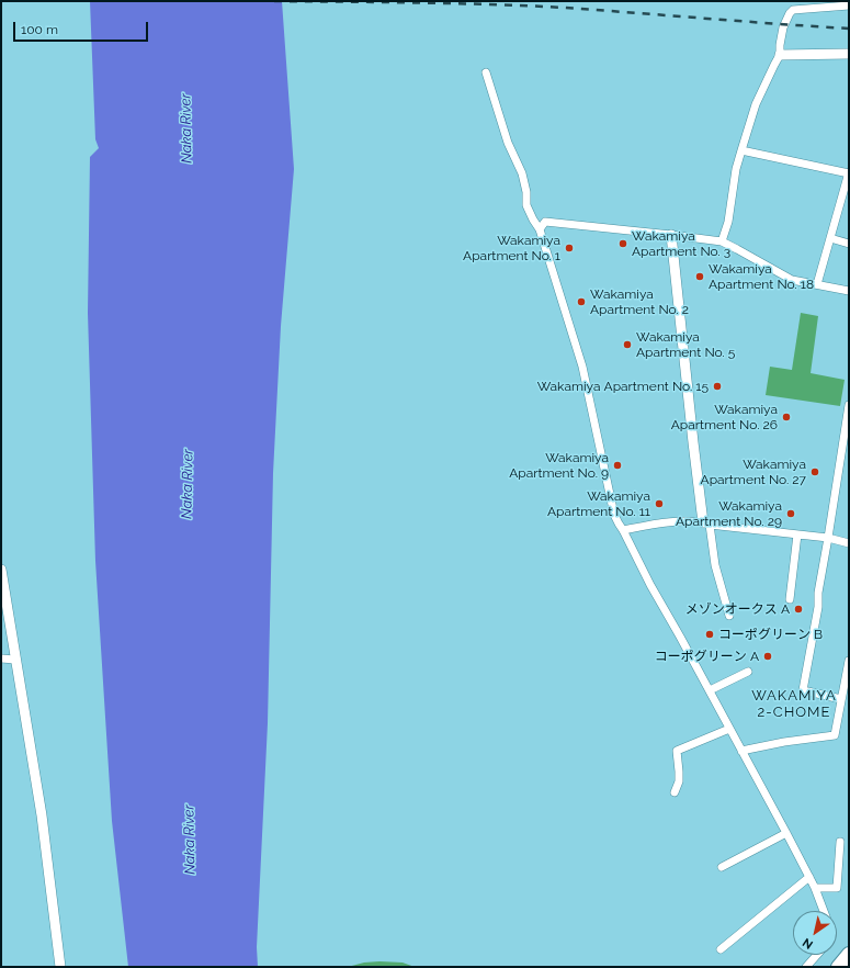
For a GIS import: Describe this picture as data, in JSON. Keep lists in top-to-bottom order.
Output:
{
  "districts": ["WAKAMIYA 2-CHOME"],
  "water": ["Naka River"],
  "places": [
    "Wakamiya Apartment No. 3",
    "Wakamiya Apartment No. 1",
    "Wakamiya Apartment No. 18",
    "Wakamiya Apartment No. 2",
    "Wakamiya Apartment No. 5",
    "Wakamiya Apartment No. 15",
    "Wakamiya Apartment No. 26",
    "Wakamiya Apartment No. 9",
    "Wakamiya Apartment No. 27",
    "Wakamiya Apartment No. 11",
    "Wakamiya Apartment No. 29",
    "メゾンオークス A",
    "コーポグリーン B",
    "コーポグリーン A"
  ],
  "scale_bar": "100 m",
  "north": "bottom left"
}
